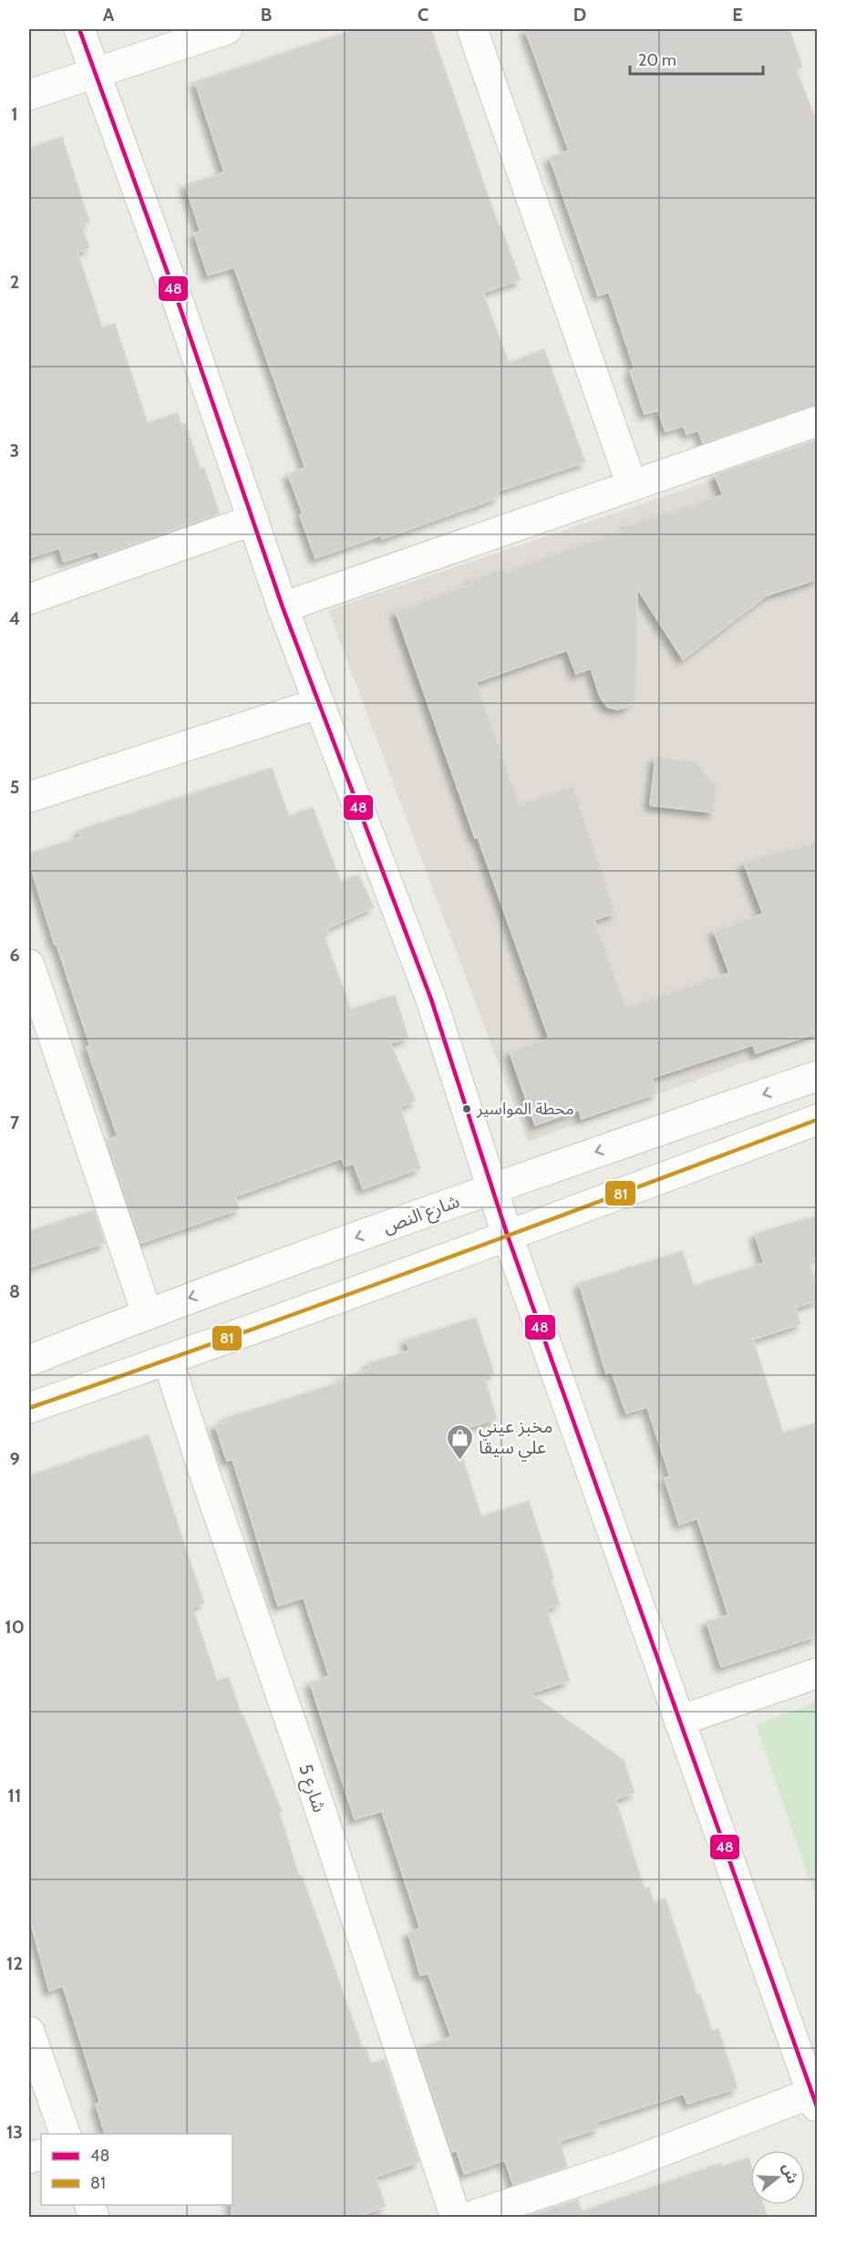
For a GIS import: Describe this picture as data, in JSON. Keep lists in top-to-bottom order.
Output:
{
  "streets": {
    "street": ["شارع النص", "شارع 5"]
  },
  "places": {
    "other": ["محطة المواسير"],
    "shop": ["مخبز عيني علي سيقا"]
  },
  "lines": ["transit line 48", "transit line 81"],
  "legend": ["48", "81"],
  "scale_bar": "20 m",
  "north": "right",
  "grid": {
    "columns": [
      "A",
      "B",
      "C",
      "D",
      "E"
    ],
    "rows": [
      "1",
      "2",
      "3",
      "4",
      "5",
      "6",
      "7",
      "8",
      "9",
      "10",
      "11",
      "12",
      "13"
    ]
  }
}
